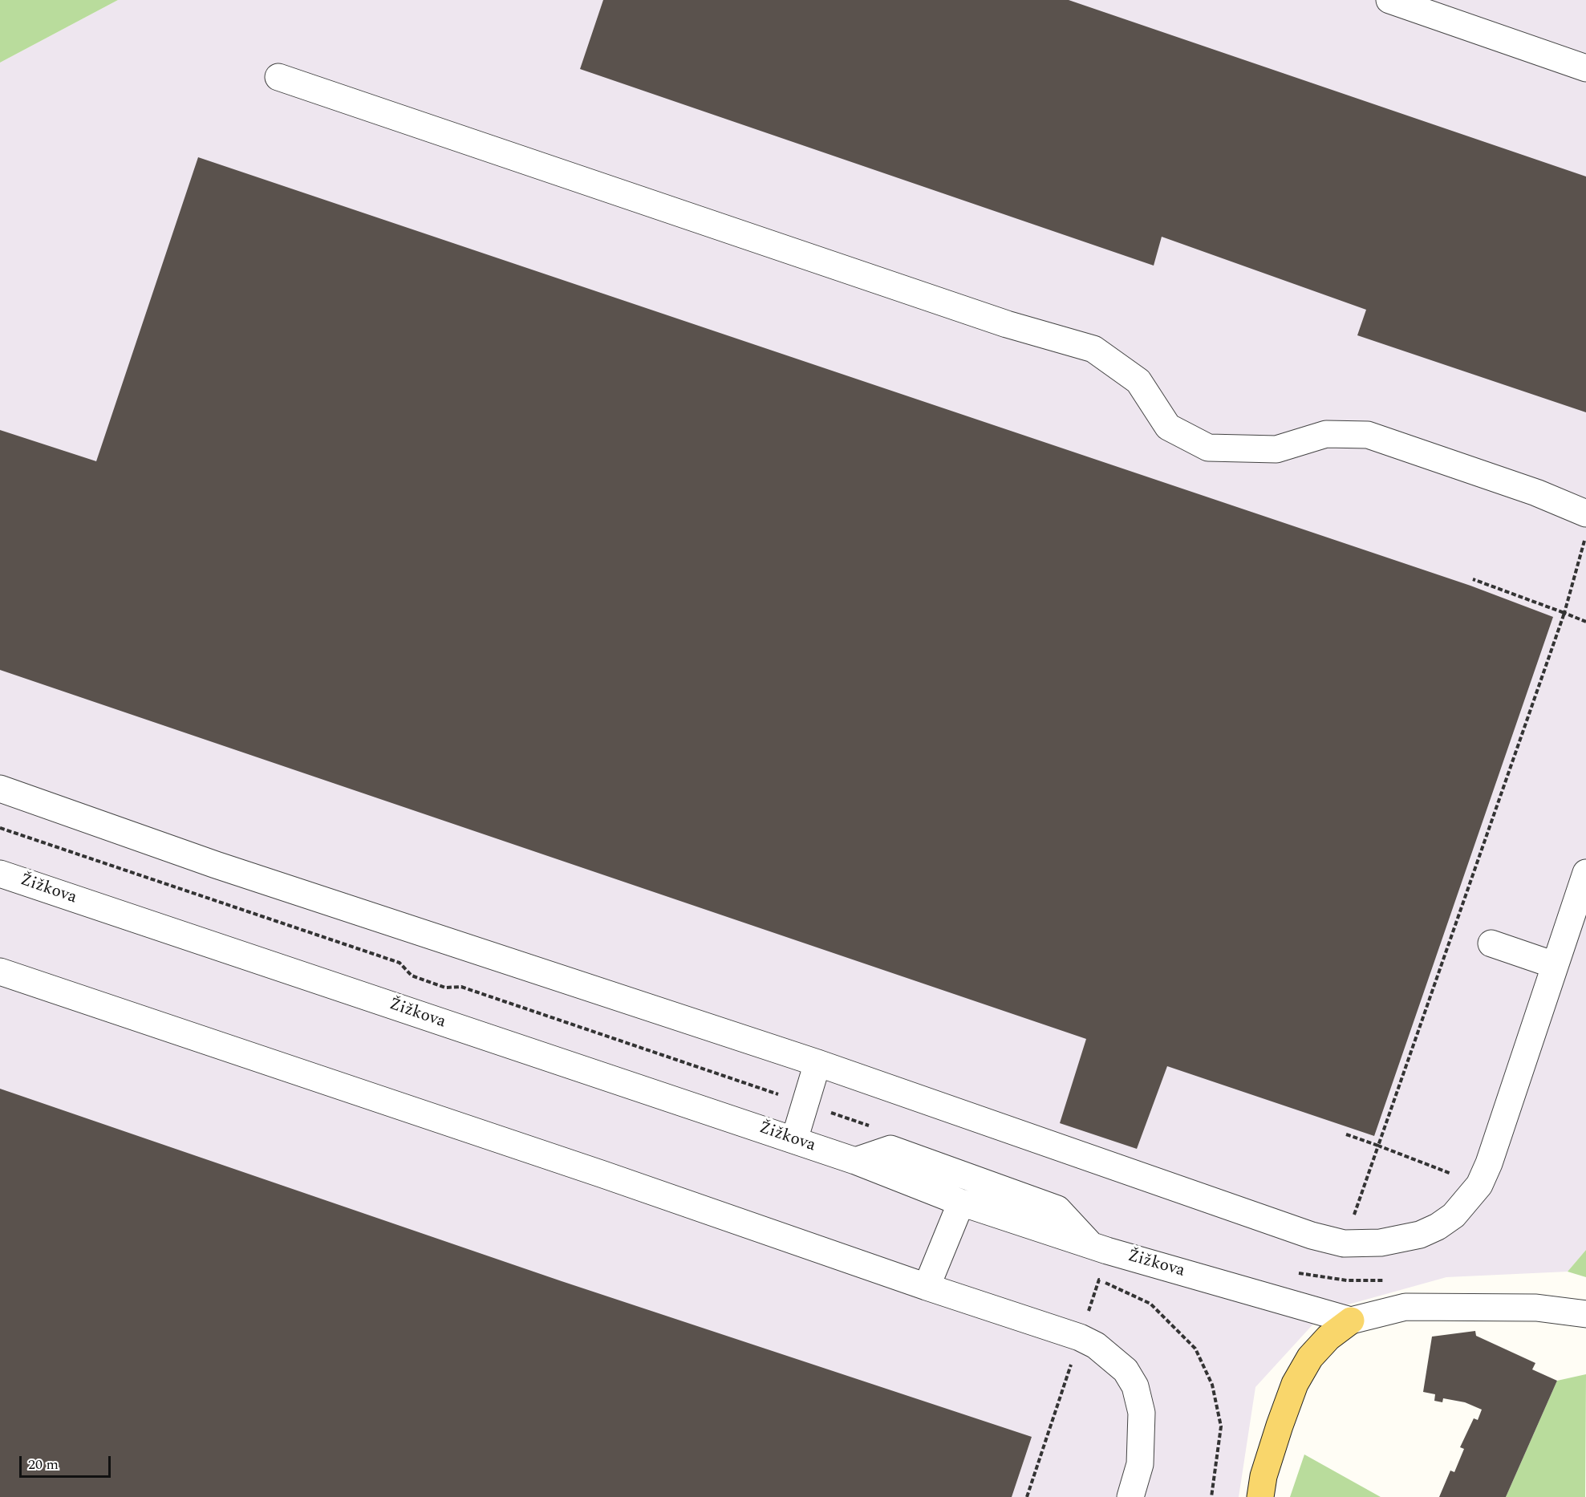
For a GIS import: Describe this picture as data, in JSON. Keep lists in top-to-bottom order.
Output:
{
  "streets": {
    "street": ["Žižkova"]
  },
  "scale_bar": "20 m"
}
